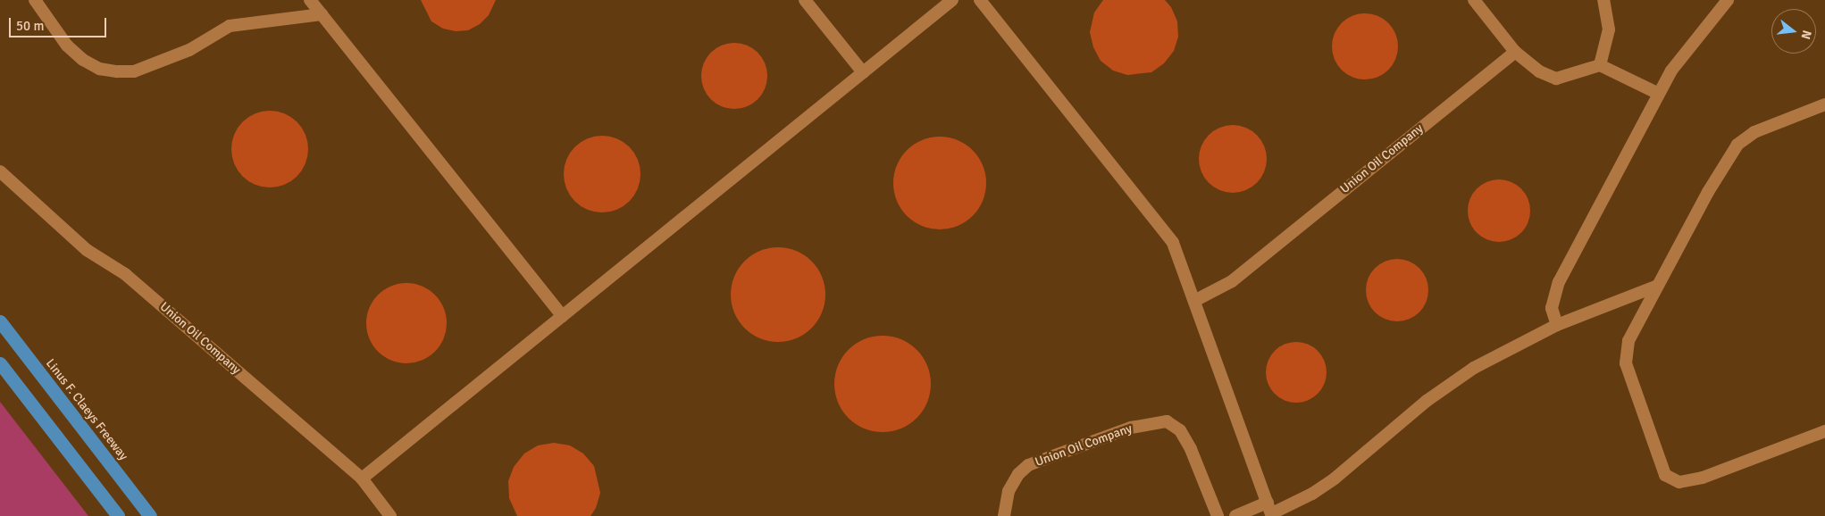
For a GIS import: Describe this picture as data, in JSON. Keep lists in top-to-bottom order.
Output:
{
  "streets": {
    "highway": ["Linus F. Claeys Freeway"],
    "street": ["Union Oil Company"]
  },
  "scale_bar": "50 m",
  "north": "right"
}
